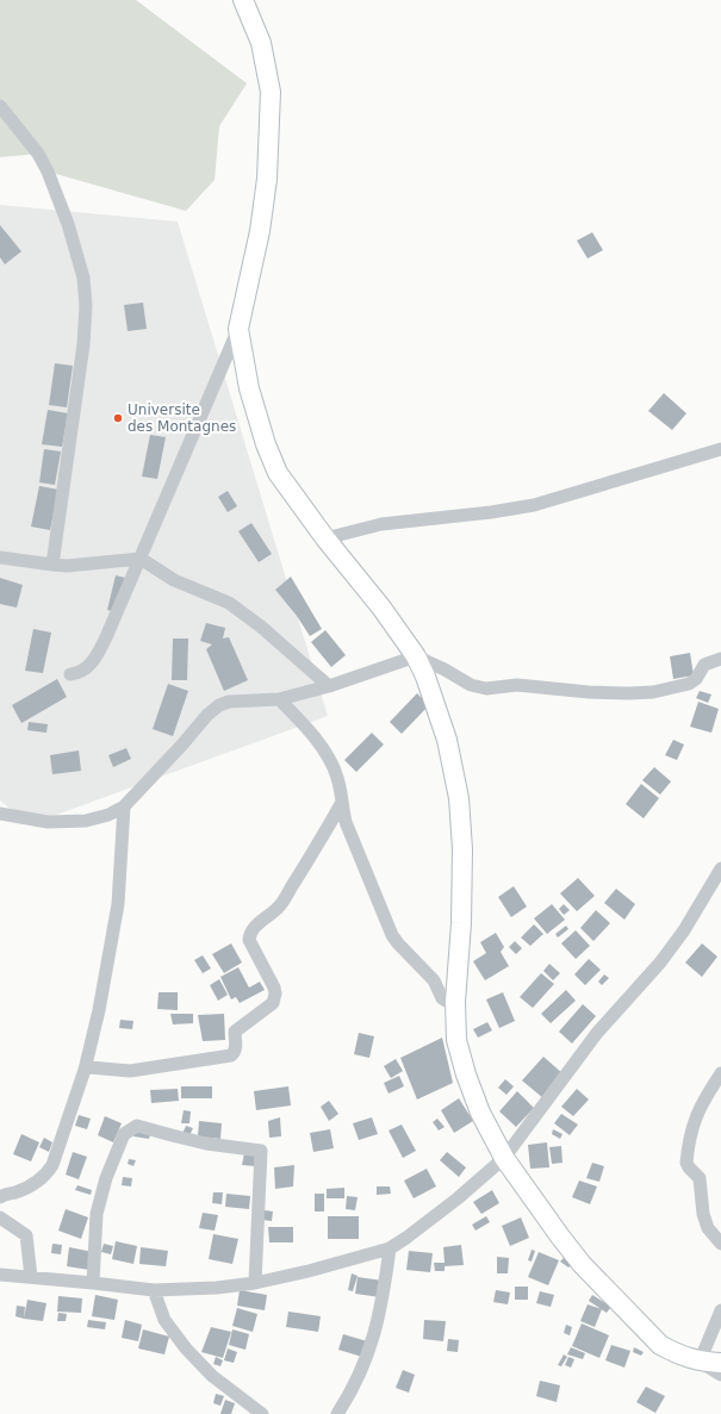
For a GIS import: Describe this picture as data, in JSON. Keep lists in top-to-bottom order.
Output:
{
  "places": ["Universite des Montagnes"]
}
